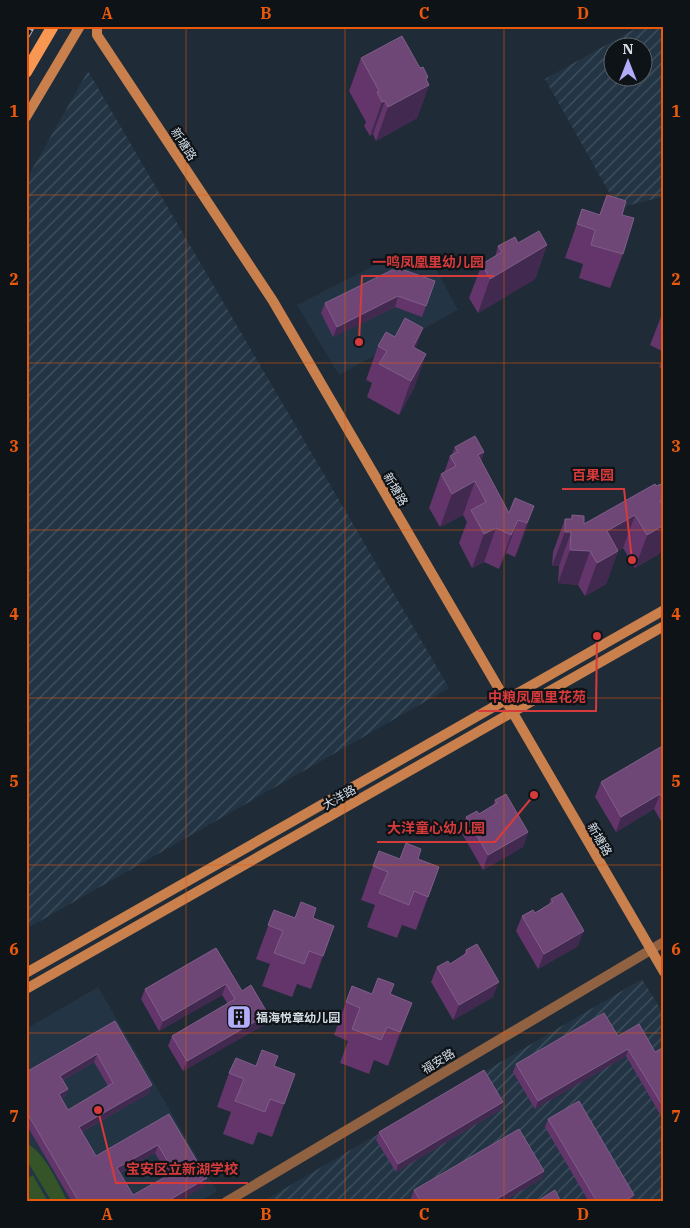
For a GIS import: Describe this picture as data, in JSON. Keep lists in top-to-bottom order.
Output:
{
  "streets": {
    "street": ["新塘路", "大洋路", "福安路"]
  },
  "crossings": [
    ["新塘路", "大洋路"],
    ["新塘路", "福安路"]
  ],
  "places": {
    "other": [
      "一鸣凤凰里幼儿园",
      "百果园",
      "中粮凤凰里花苑",
      "大洋童心幼儿园",
      "宝安区立新湖学校"
    ],
    "building": ["福海悦章幼儿园"]
  },
  "north": "top",
  "grid": {
    "columns": [
      "A",
      "B",
      "C",
      "D"
    ],
    "rows": [
      "1",
      "2",
      "3",
      "4",
      "5",
      "6",
      "7"
    ]
  }
}
